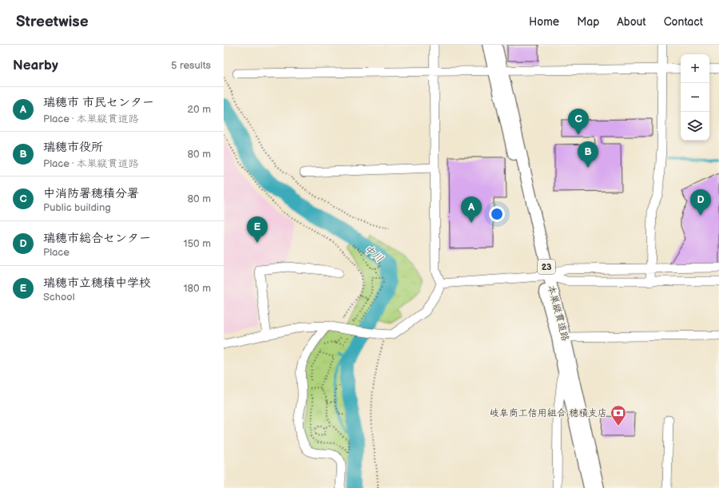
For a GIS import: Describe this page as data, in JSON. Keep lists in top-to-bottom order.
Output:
{
  "streets": {
    "main road": ["23", "本巣縦貫道路"]
  },
  "water": ["中川"],
  "places": {
    "bank": ["岐阜商工信用組合 穂積支店"]
  },
  "page": {
    "header": "Streetwise",
    "nav": [
      "Home",
      "Map",
      "About",
      "Contact"
    ],
    "heading": ["Nearby", "5 results"],
    "map_buttons": ["+", "−"],
    "list": [
      {
        "mark": "A",
        "name": "瑞穂市 市民センター",
        "note": "Place · 本巣縦貫道路",
        "value": "20 m"
      },
      {
        "mark": "B",
        "name": "瑞穂市役所",
        "note": "Place · 本巣縦貫道路",
        "value": "80 m"
      },
      {
        "mark": "C",
        "name": "中消防署穂積分署",
        "note": "Public building",
        "value": "80 m"
      },
      {
        "mark": "D",
        "name": "瑞穂市総合センター",
        "note": "Place",
        "value": "150 m"
      },
      {
        "mark": "E",
        "name": "瑞穂市立穂積中学校",
        "note": "School",
        "value": "180 m"
      }
    ],
    "pins": [
      "C",
      "B",
      "D",
      "A",
      "E"
    ]
  }
}
